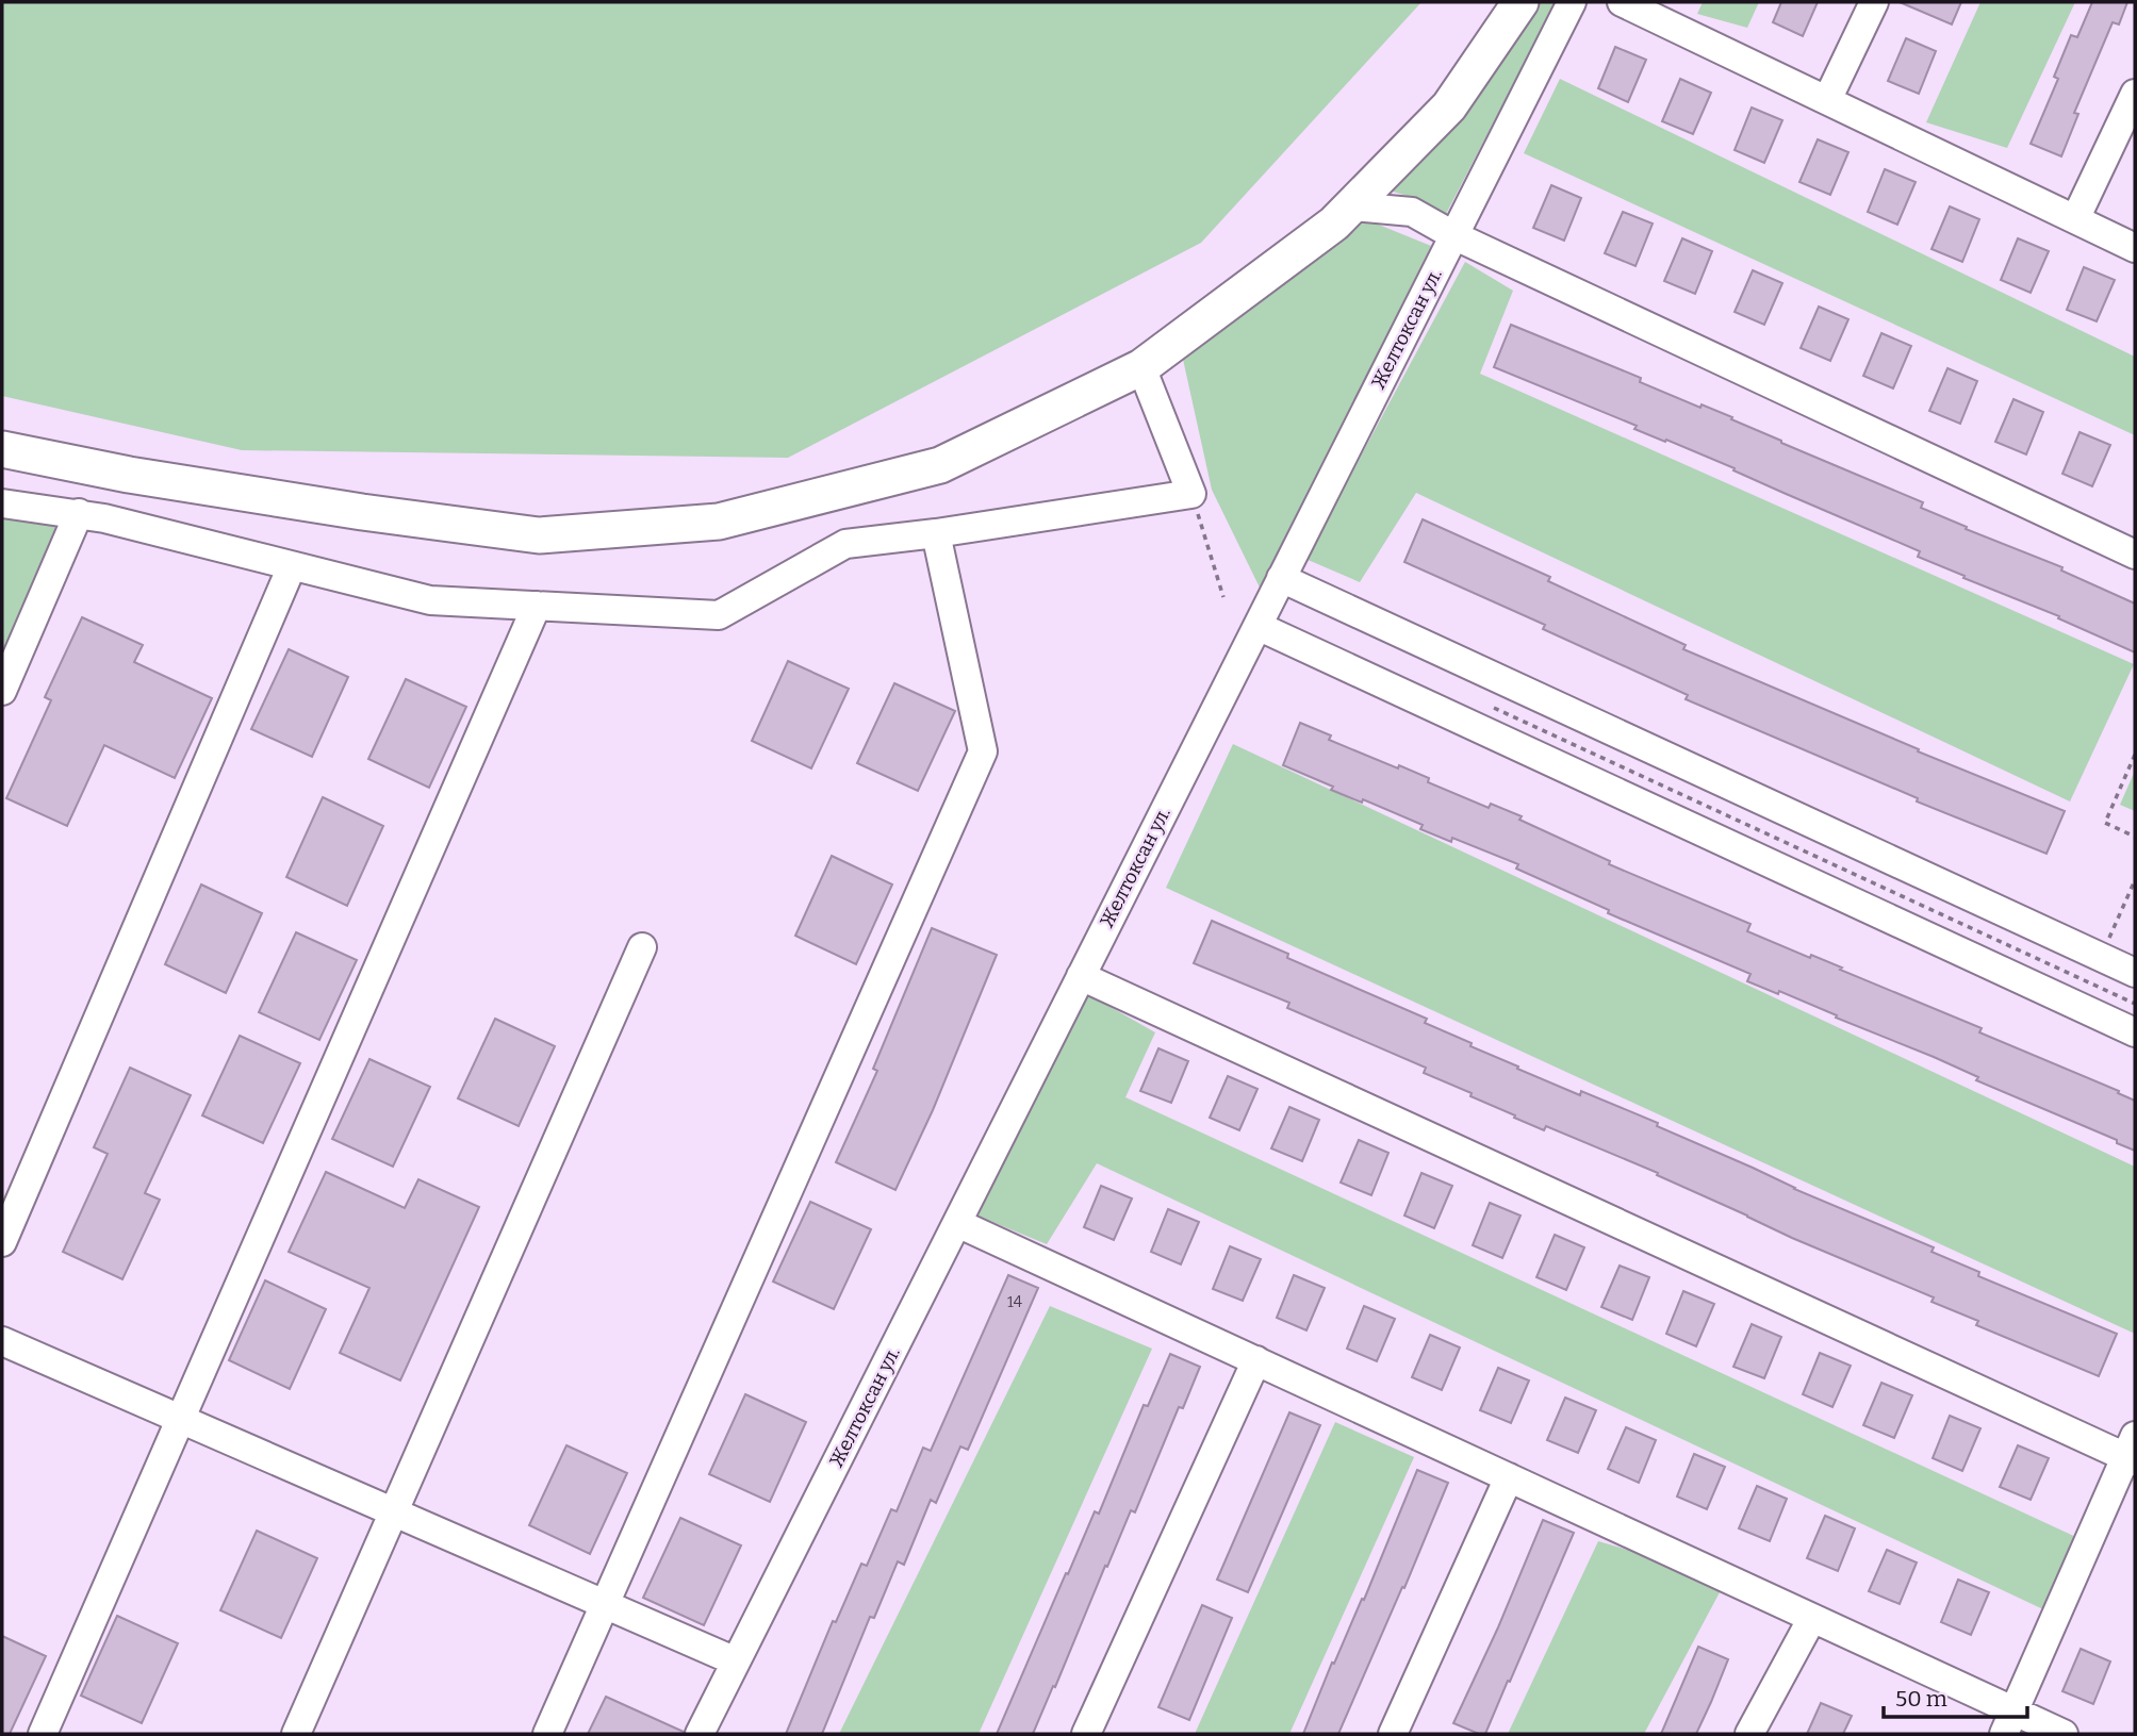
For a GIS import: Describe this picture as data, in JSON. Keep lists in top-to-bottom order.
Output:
{
  "streets": {
    "street": ["Желтоксан ул."]
  },
  "house_numbers": ["14"],
  "scale_bar": "50 m"
}
